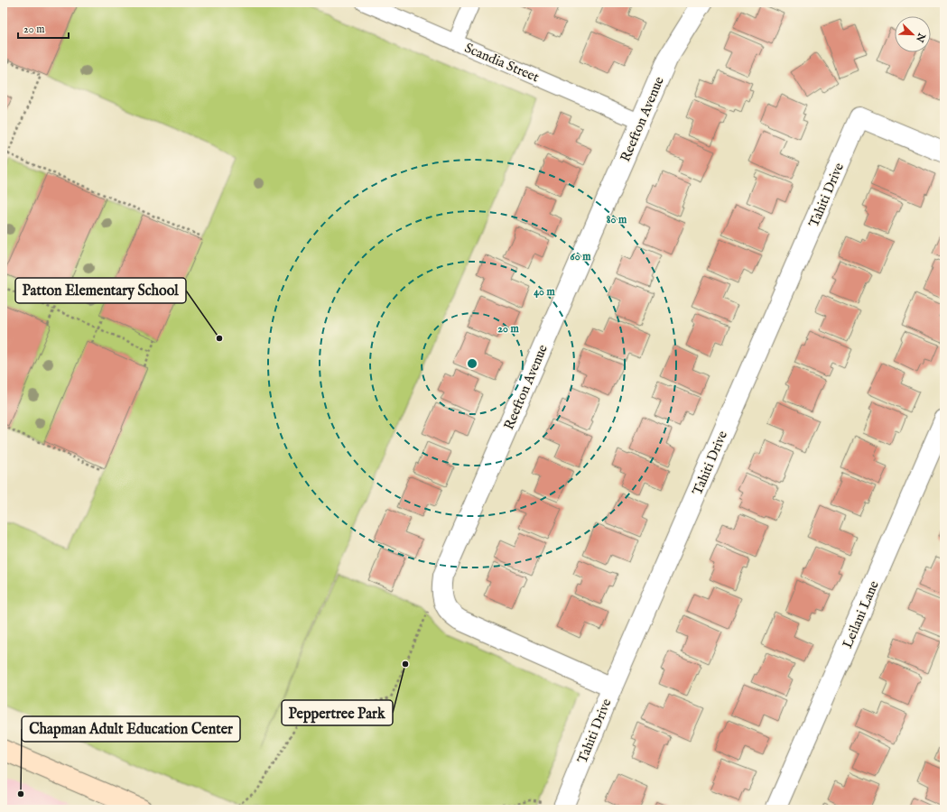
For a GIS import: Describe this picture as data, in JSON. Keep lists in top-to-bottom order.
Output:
{
  "streets": {
    "street": [
      "Scandia Street",
      "Reefton Avenue",
      "Tahiti Drive",
      "Leilani Lane"
    ]
  },
  "crossings": [
    ["Scandia Street", "Reefton Avenue"],
    ["Reefton Avenue", "Tahiti Drive"]
  ],
  "places": ["Patton Elementary School", "Peppertree Park", "Chapman Adult Education Center"],
  "scale_bar": "20 m",
  "north": "bottom right",
  "rings": [
    "80 m",
    "60 m",
    "40 m",
    "20 m"
  ]
}
